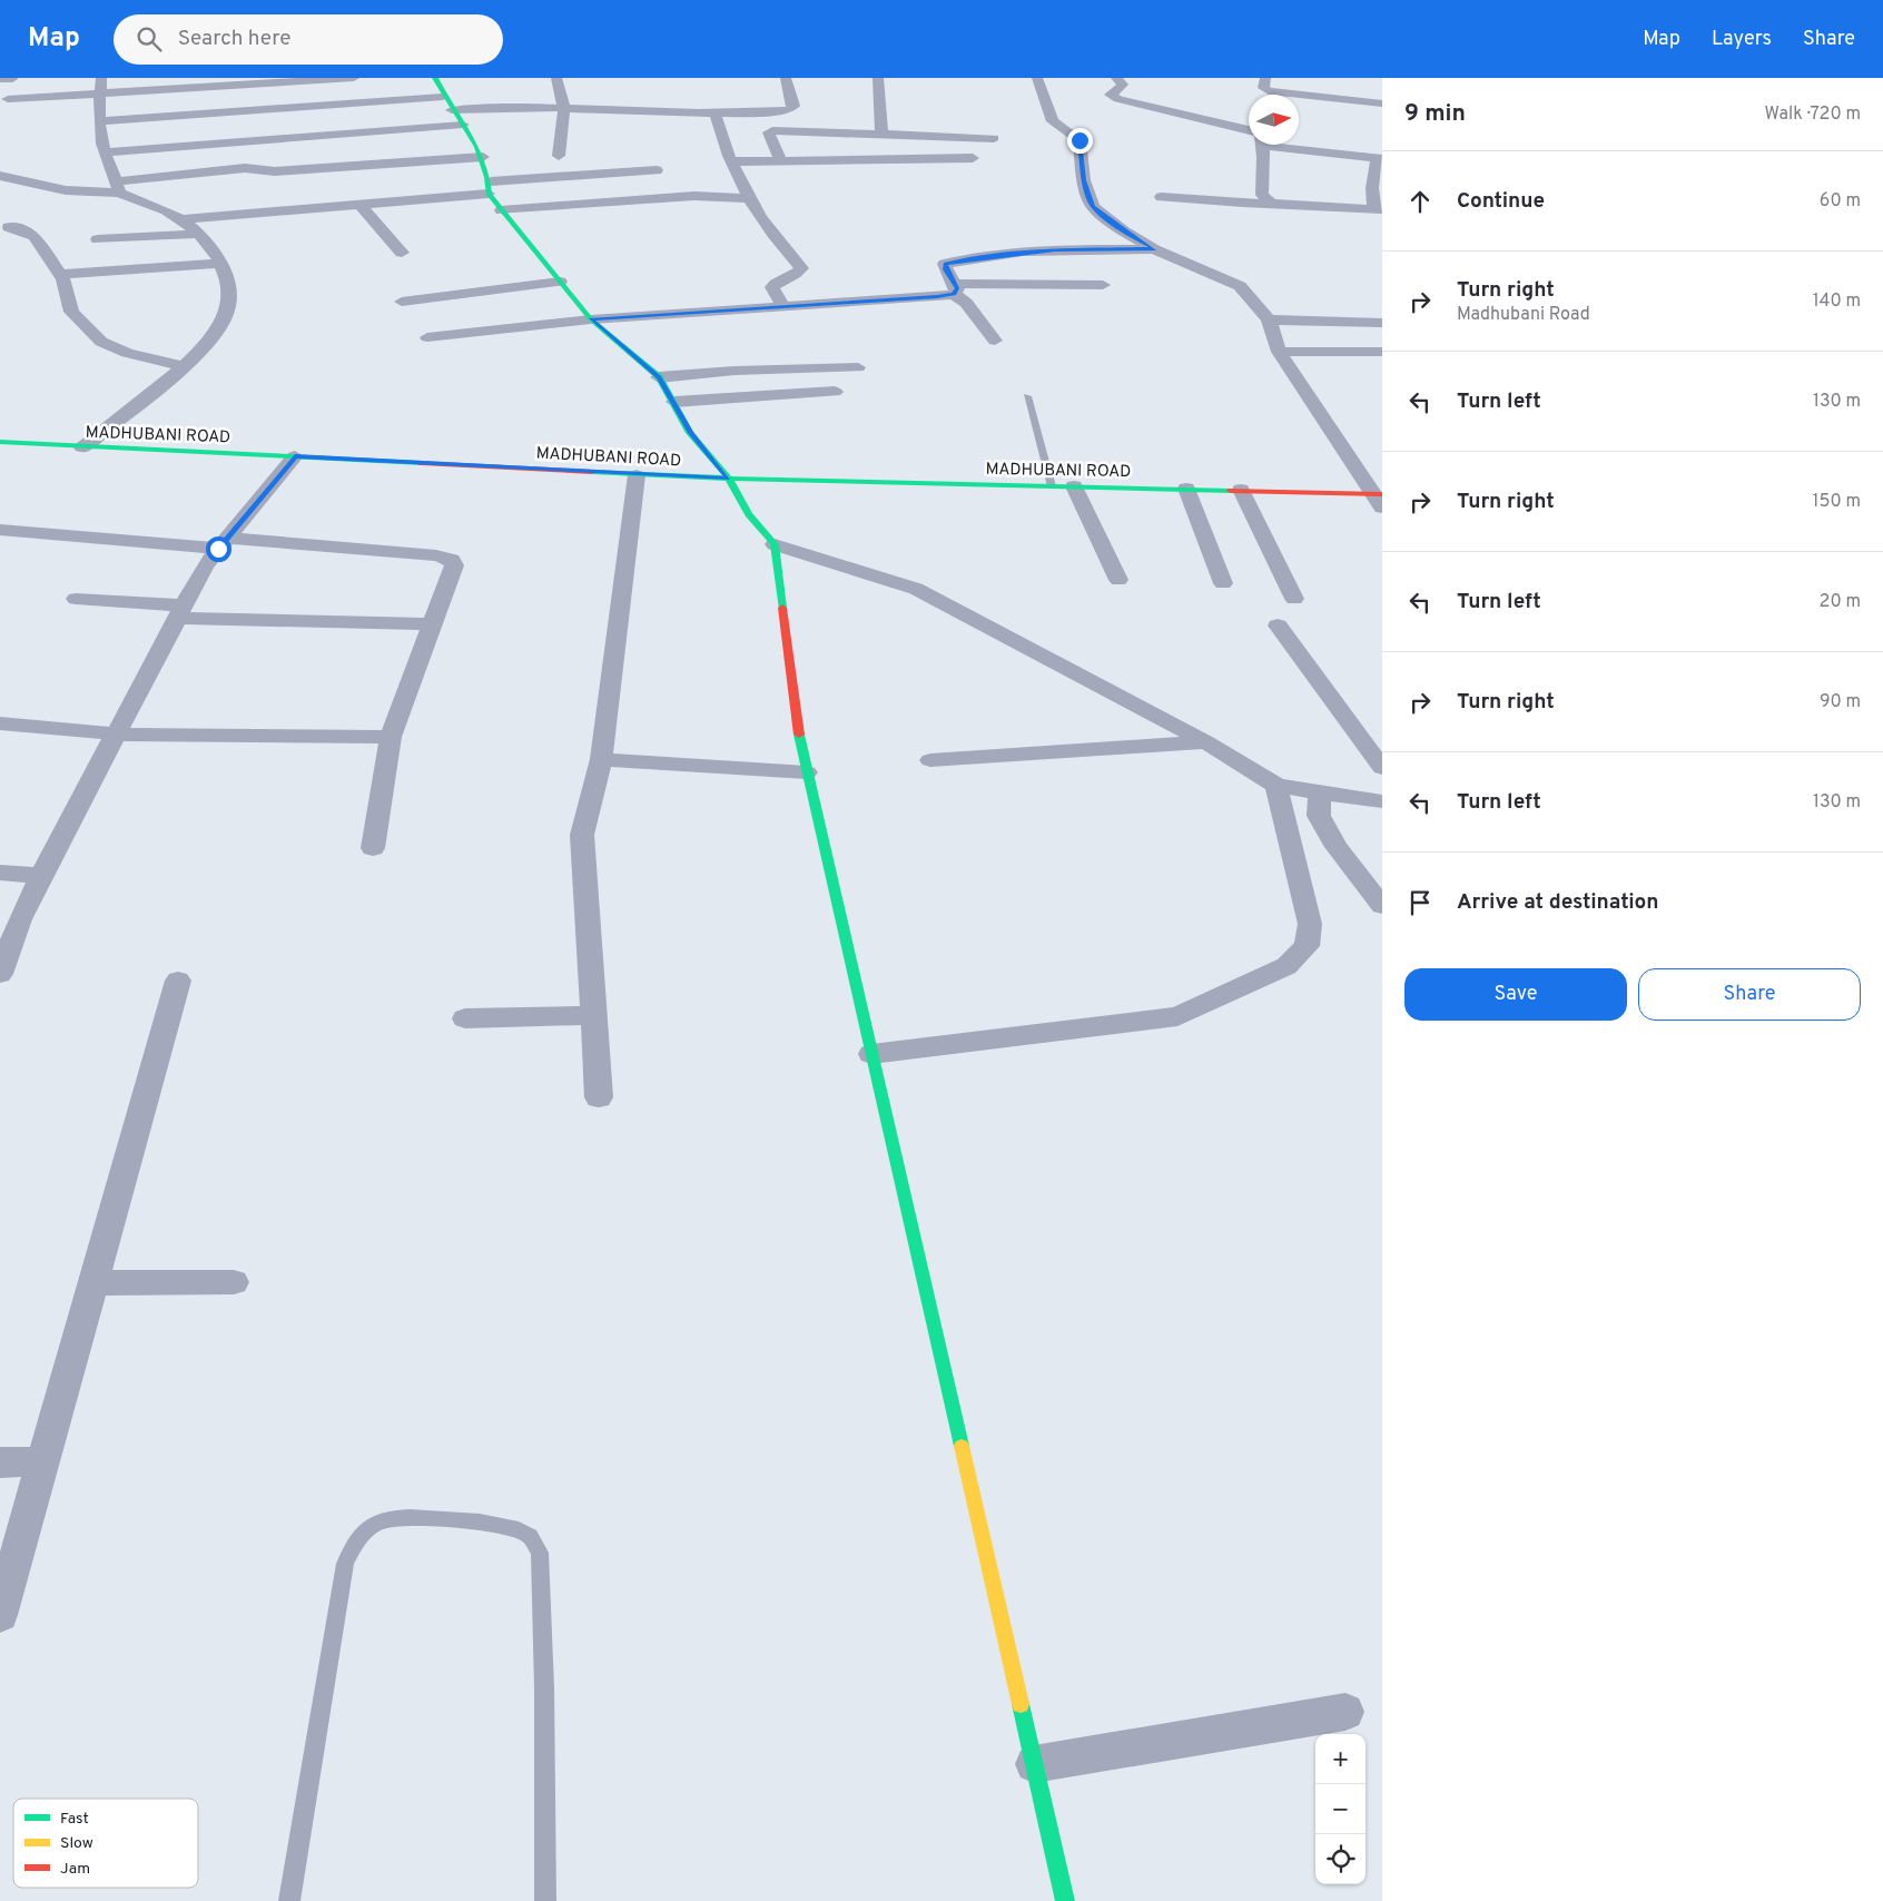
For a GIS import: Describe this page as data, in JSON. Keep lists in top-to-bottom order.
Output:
{
  "streets": {
    "street": ["MADHUBANI ROAD"]
  },
  "legend": ["Fast", "Slow", "Jam"],
  "north": "right",
  "page": {
    "header": "Map",
    "search": "Search here",
    "nav": ["Map", "Layers", "Share"],
    "heading": ["9 min", "Walk · 720 m"],
    "list": [
      ["Continue", "60 m"],
      ["Turn right", "Madhubani Road", "140 m"],
      ["Turn left", "130 m"],
      ["Turn right", "150 m"],
      ["Turn left", "20 m"],
      ["Turn right", "90 m"],
      ["Turn left", "130 m"],
      "Arrive at destination"
    ],
    "buttons": ["Save", "Share"],
    "map_buttons": ["+", "−"]
  }
}
